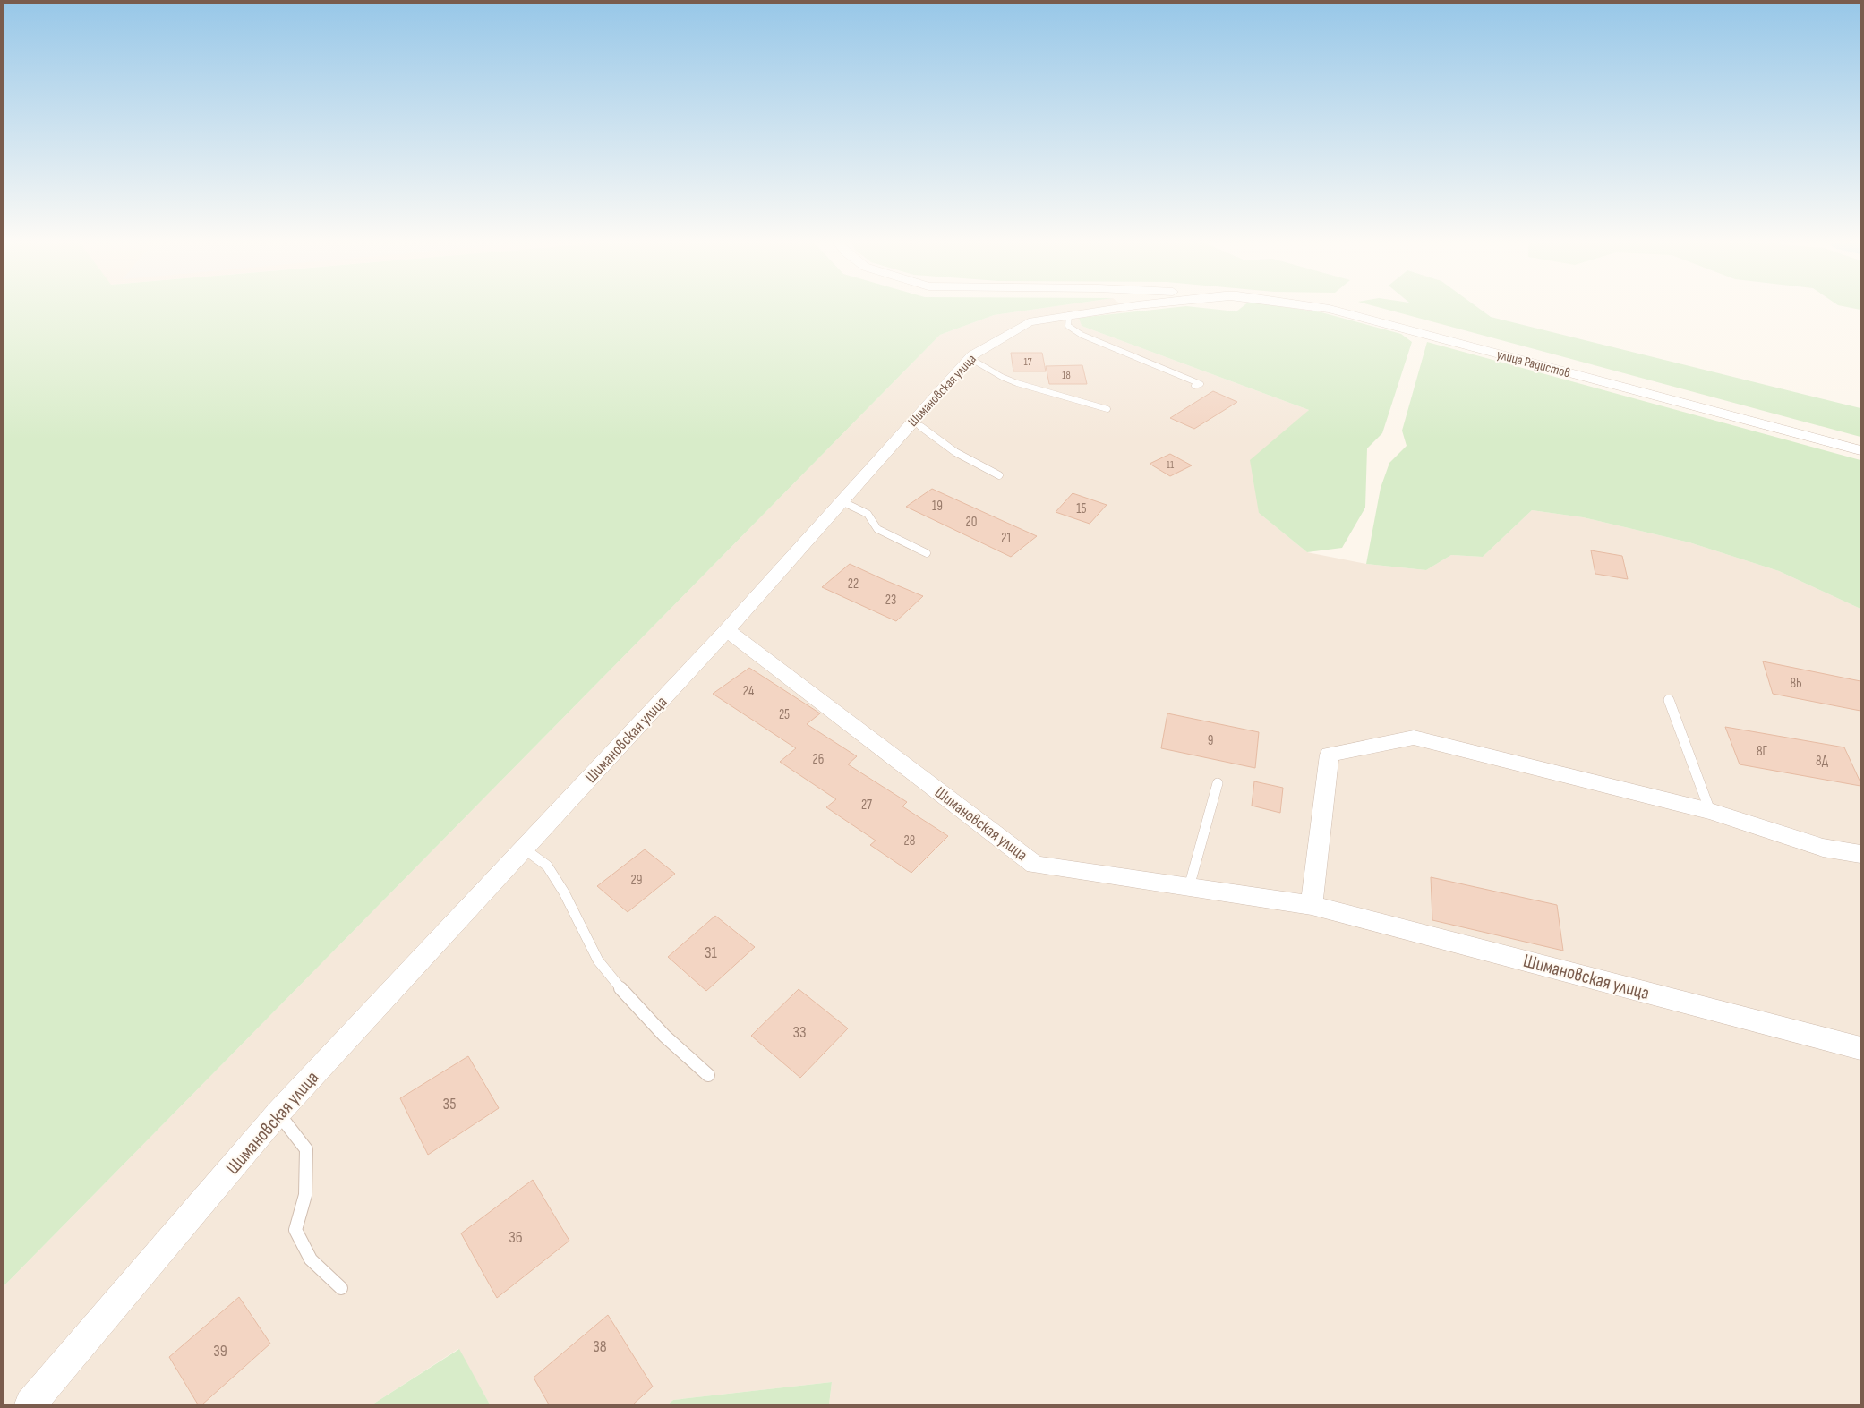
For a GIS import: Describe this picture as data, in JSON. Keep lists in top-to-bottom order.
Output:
{
  "streets": {
    "street": ["улица Радистов", "Шимановская улица"]
  },
  "house_numbers": [
    "17",
    "18",
    "11",
    "19",
    "15",
    "20",
    "21",
    "22",
    "23",
    "8Б",
    "24",
    "25",
    "9",
    "8Г",
    "26",
    "8Д",
    "27",
    "28",
    "29",
    "31",
    "33",
    "35",
    "36",
    "38",
    "39"
  ]
}
